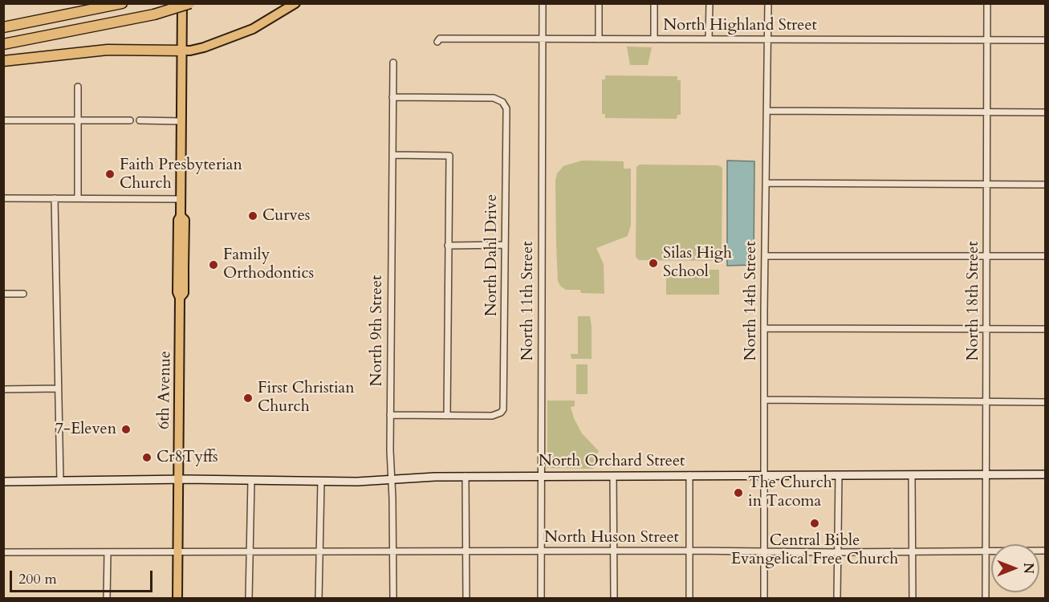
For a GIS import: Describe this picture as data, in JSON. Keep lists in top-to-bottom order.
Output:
{
  "streets": {
    "main road": ["6th Avenue"],
    "street": [
      "North Highland Street",
      "North Dahl Drive",
      "North 11th Street",
      "North 14th Street",
      "North 18th Street",
      "North 9th Street",
      "North Orchard Street",
      "North Huson Street"
    ]
  },
  "crossings": [
    ["North Highland Street", "North 11th Street"],
    ["North Highland Street", "North 14th Street"],
    ["North Highland Street", "North 18th Street"],
    ["North Dahl Drive", "North 9th Street"],
    ["North 11th Street", "North Orchard Street"],
    ["North 11th Street", "North Huson Street"],
    ["North 14th Street", "North Orchard Street"],
    ["North 14th Street", "North Huson Street"],
    ["North 18th Street", "North Orchard Street"],
    ["North 18th Street", "North Huson Street"],
    ["North 9th Street", "North Orchard Street"],
    ["North 9th Street", "North Huson Street"],
    ["6th Avenue", "North Orchard Street"],
    ["6th Avenue", "North Huson Street"]
  ],
  "places": [
    "Faith Presbyterian Church",
    "Curves",
    "Silas High School",
    "Family Orthodontics",
    "First Christian Church",
    "7-Eleven",
    "Cr8Tyffs",
    "The Church in Tacoma",
    "Central Bible Evangelical Free Church"
  ],
  "scale_bar": "200 m",
  "north": "right"
}
